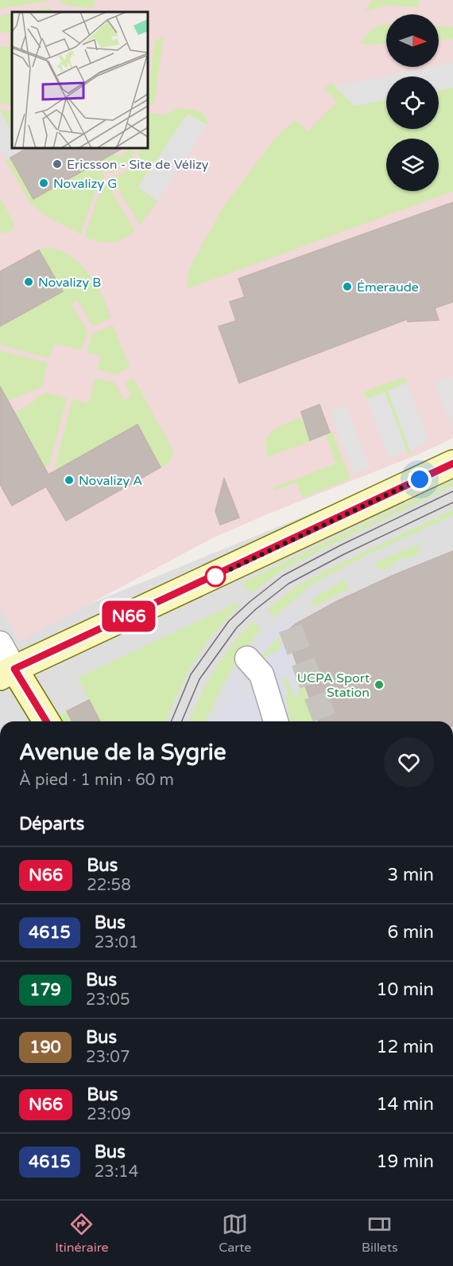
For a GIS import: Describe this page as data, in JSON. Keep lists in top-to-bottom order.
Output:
{
  "places": [
    "Ericsson - Site de Vélizy",
    "Novalizy G",
    "Novalizy B",
    "Émeraude",
    "Novalizy A",
    "UCPA Sport Station"
  ],
  "lines": ["bus line N66"],
  "north": "right",
  "page": {
    "on_map": "N66",
    "heading": [
      ["Avenue de la Sygrie", "À pied · 1 min · 60 m"],
      "Départs"
    ],
    "list": [
      {
        "mark": "N66",
        "name": "Bus",
        "note": "22:58",
        "value": "3 min"
      },
      {
        "mark": "4615",
        "name": "Bus",
        "note": "23:01",
        "value": "6 min"
      },
      {
        "mark": "179",
        "name": "Bus",
        "note": "23:05",
        "value": "10 min"
      },
      {
        "mark": "190",
        "name": "Bus",
        "note": "23:07",
        "value": "12 min"
      },
      {
        "mark": "N66",
        "name": "Bus",
        "note": "23:09",
        "value": "14 min"
      },
      {
        "mark": "4615",
        "name": "Bus",
        "note": "23:14",
        "value": "19 min"
      }
    ],
    "tabs": ["Itinéraire", "Carte", "Billets"]
  }
}
